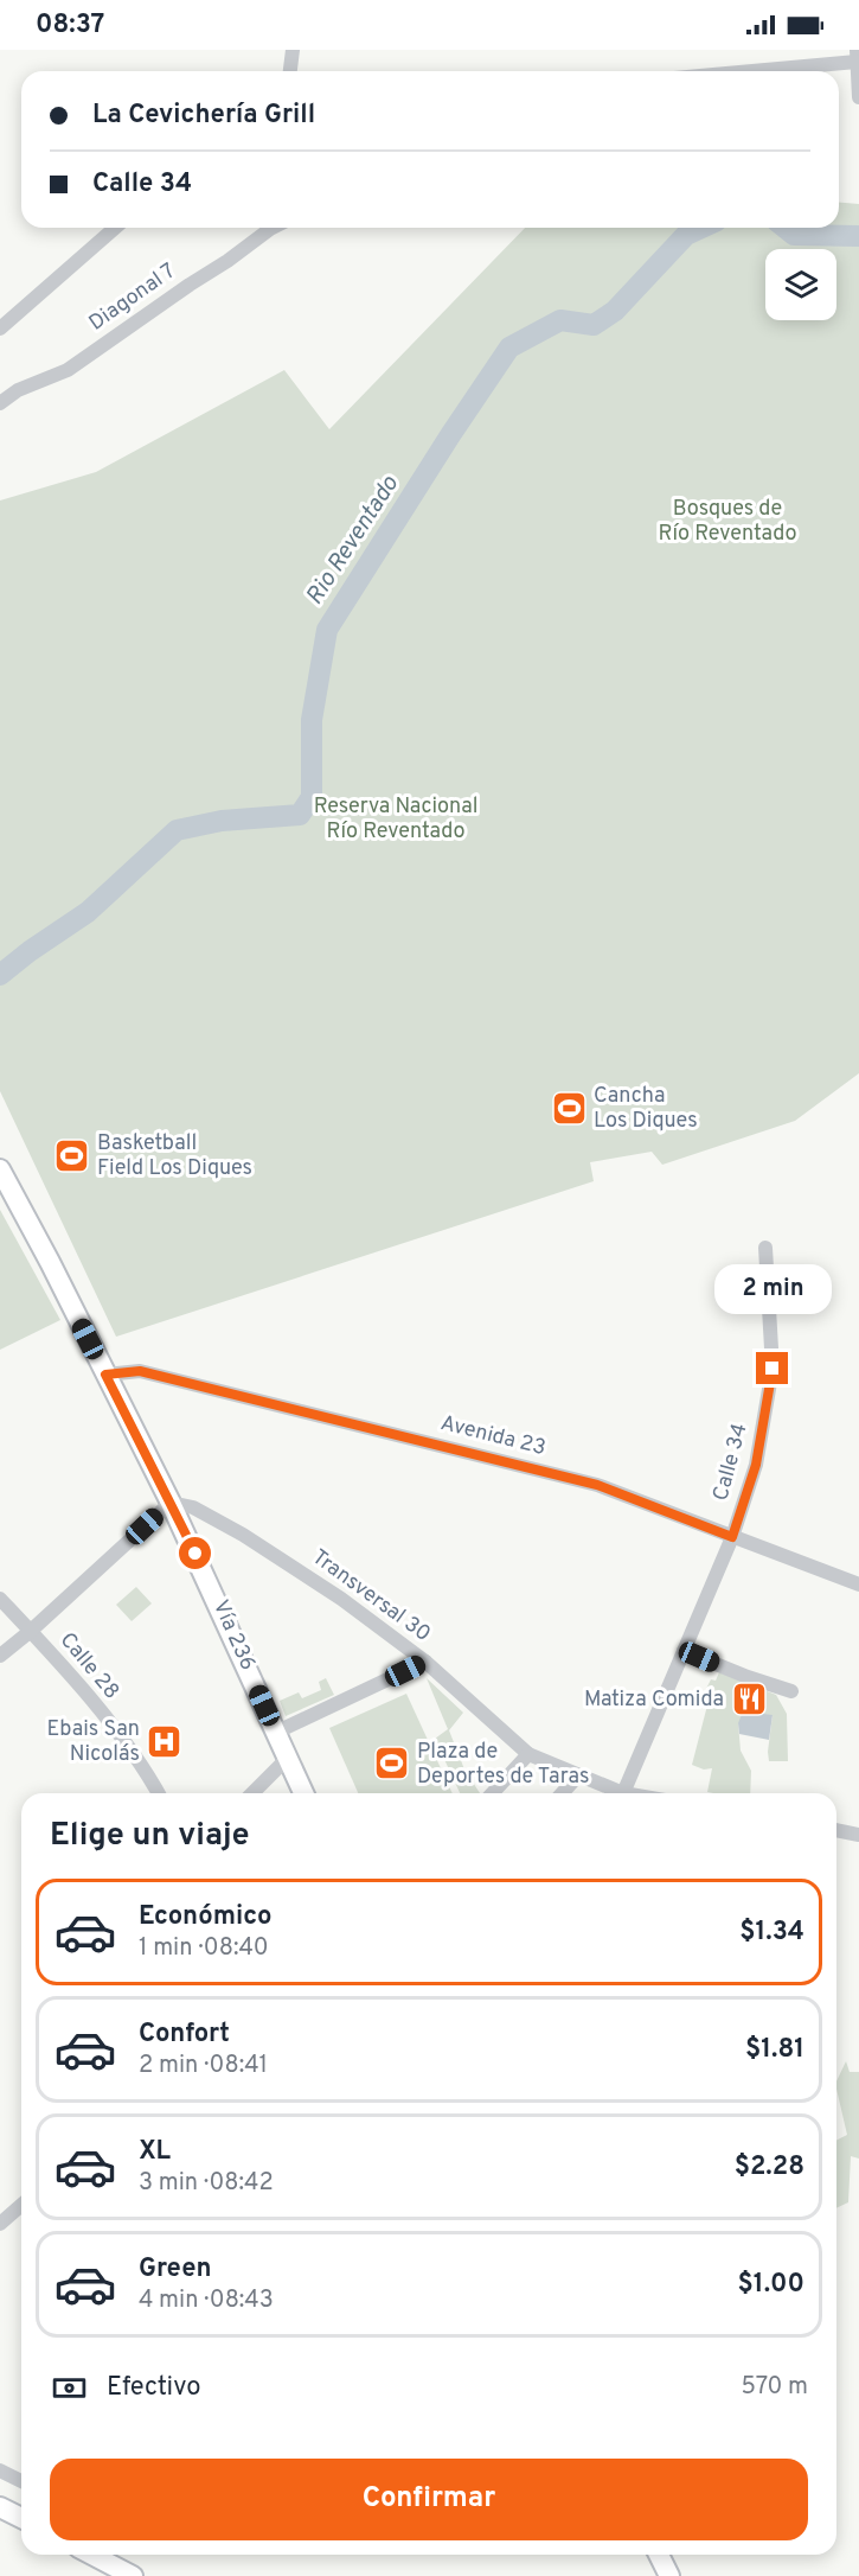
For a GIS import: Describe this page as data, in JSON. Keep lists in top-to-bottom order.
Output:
{
  "streets": {
    "main road": ["Vía 236"],
    "street": [
      "Diagonal 7",
      "Avenida 23",
      "Calle 34",
      "Transversal 30",
      "Calle 28"
    ]
  },
  "crossings": [
    ["Avenida 23", "Calle 34"],
    ["Avenida 23", "Vía 236"],
    ["Calle 34", "Transversal 30"],
    ["Transversal 30", "Vía 236"]
  ],
  "water": ["Rio Reventado"],
  "parks": ["Bosques de Río Reventado", "Reserva Nacional Río Reventado"],
  "places": {
    "sports": ["Cancha Los Diques", "Basketball Field Los Diques", "Plaza de Deportes de Taras"],
    "restaurant": ["Matiza Comida"],
    "hospital": ["Ebais San Nicolás"]
  },
  "page": {
    "status": "08:37",
    "banner": ["La Cevichería Grill", "Calle 34"],
    "bubble": "2 min",
    "heading": "Elige un viaje",
    "list": [
      {
        "name": "Económico",
        "note": "1 min · 08:40",
        "value": "$1.34"
      },
      {
        "name": "Confort",
        "note": "2 min · 08:41",
        "value": "$1.81"
      },
      {
        "name": "XL",
        "note": "3 min · 08:42",
        "value": "$2.28"
      },
      {
        "name": "Green",
        "note": "4 min · 08:43",
        "value": "$1.00"
      }
    ],
    "pay": ["Efectivo", "570 m"],
    "buttons": "Confirmar"
  }
}
